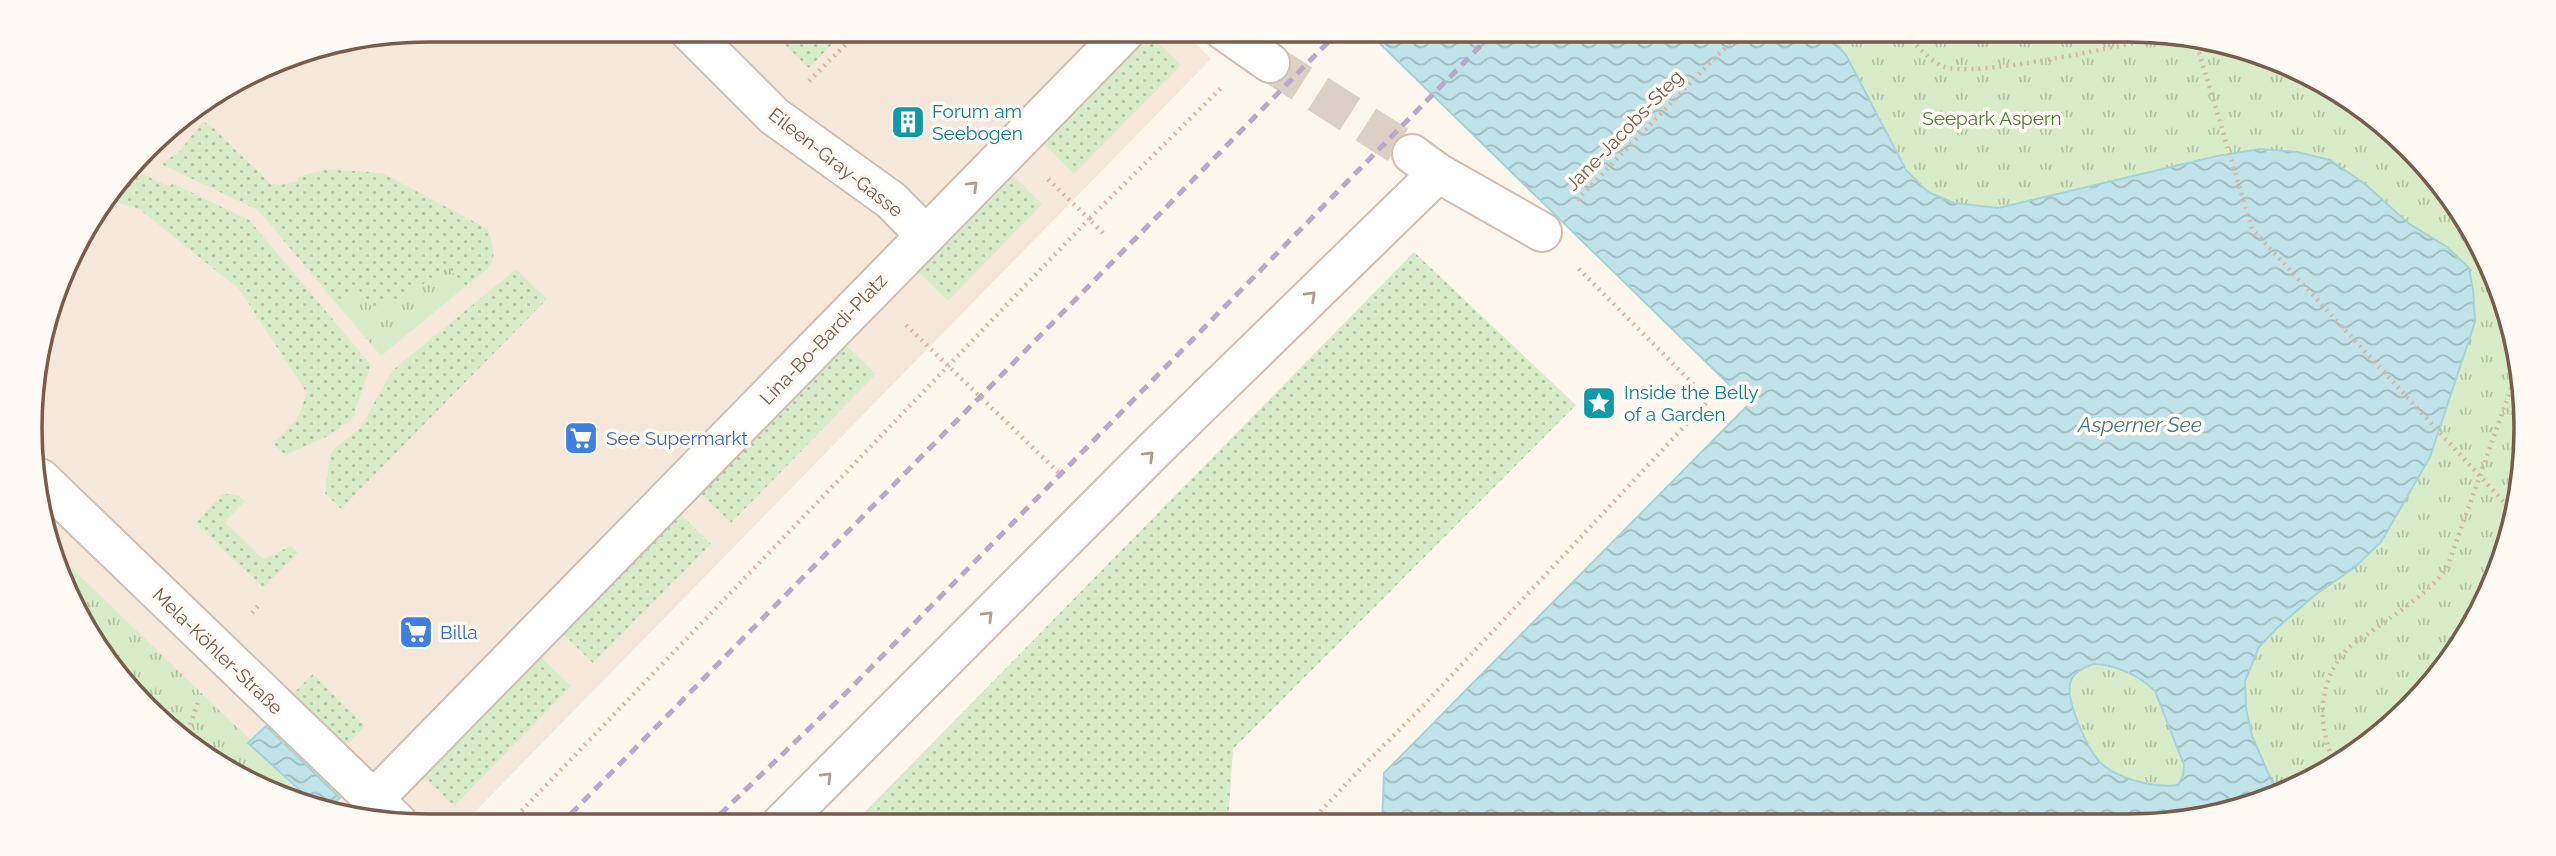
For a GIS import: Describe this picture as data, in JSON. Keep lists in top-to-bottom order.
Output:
{
  "streets": {
    "street": ["Eileen-Gray-Gasse", "Lina-Bo-Bardi-Platz", "Mela-Köhler-Straße"],
    "path": ["Jane-Jacobs-Steg"]
  },
  "crossings": [
    ["Eileen-Gray-Gasse", "Lina-Bo-Bardi-Platz"],
    ["Lina-Bo-Bardi-Platz", "Mela-Köhler-Straße"]
  ],
  "water": ["Asperner See"],
  "parks": ["Seepark Aspern"],
  "places": {
    "building": ["Forum am Seebogen"],
    "place": ["Inside the Belly of a Garden"],
    "supermarket": ["See Supermarkt", "Billa"]
  }
}
